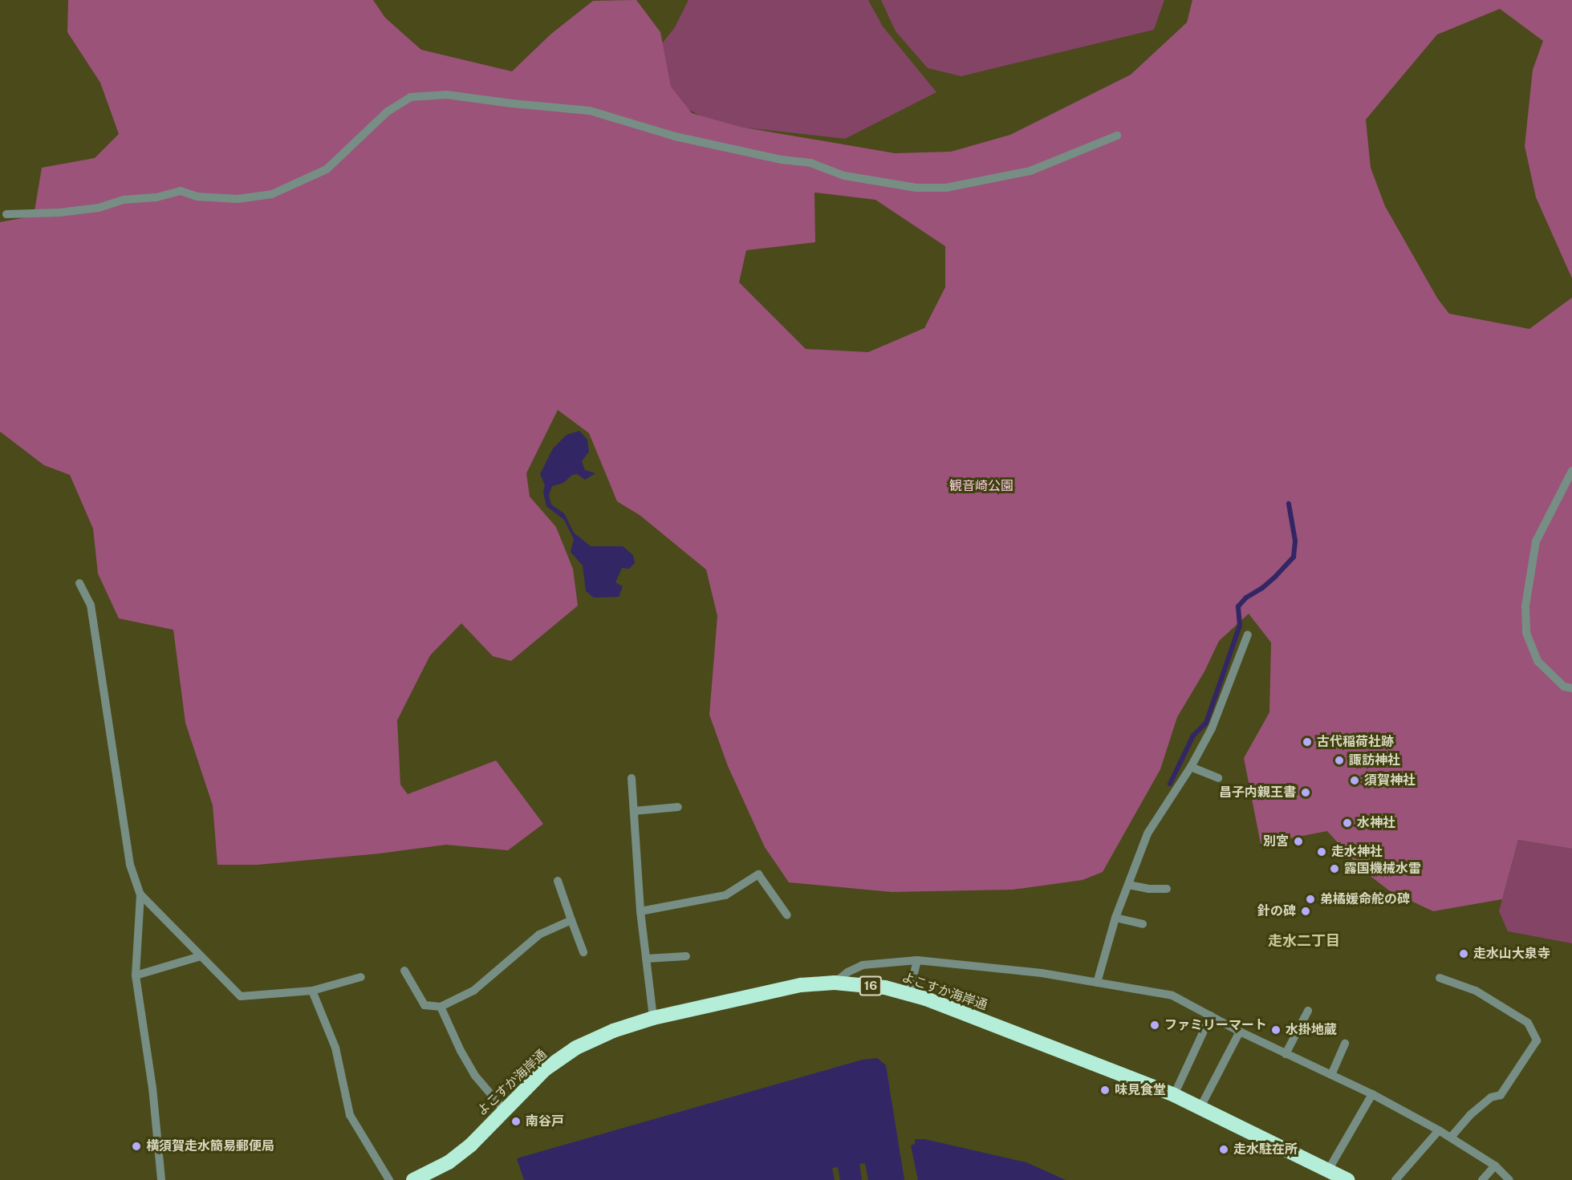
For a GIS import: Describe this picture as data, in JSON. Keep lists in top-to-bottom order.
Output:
{
  "streets": {
    "highway": ["16", "よこすか海岸通"]
  },
  "districts": ["走水二丁目"],
  "parks": ["観音崎公園"],
  "places": [
    "古代稲荷社跡",
    "諏訪神社",
    "須賀神社",
    "昌子内親王書",
    "水神社",
    "別宮",
    "走水神社",
    "露国機械水雷",
    "弟橘媛命舵の碑",
    "針の碑",
    "走水山大泉寺",
    "ファミリーマート",
    "水掛地蔵",
    "味見食堂",
    "南谷戸",
    "横須賀走水簡易郵便局",
    "走水駐在所"
  ]
}
